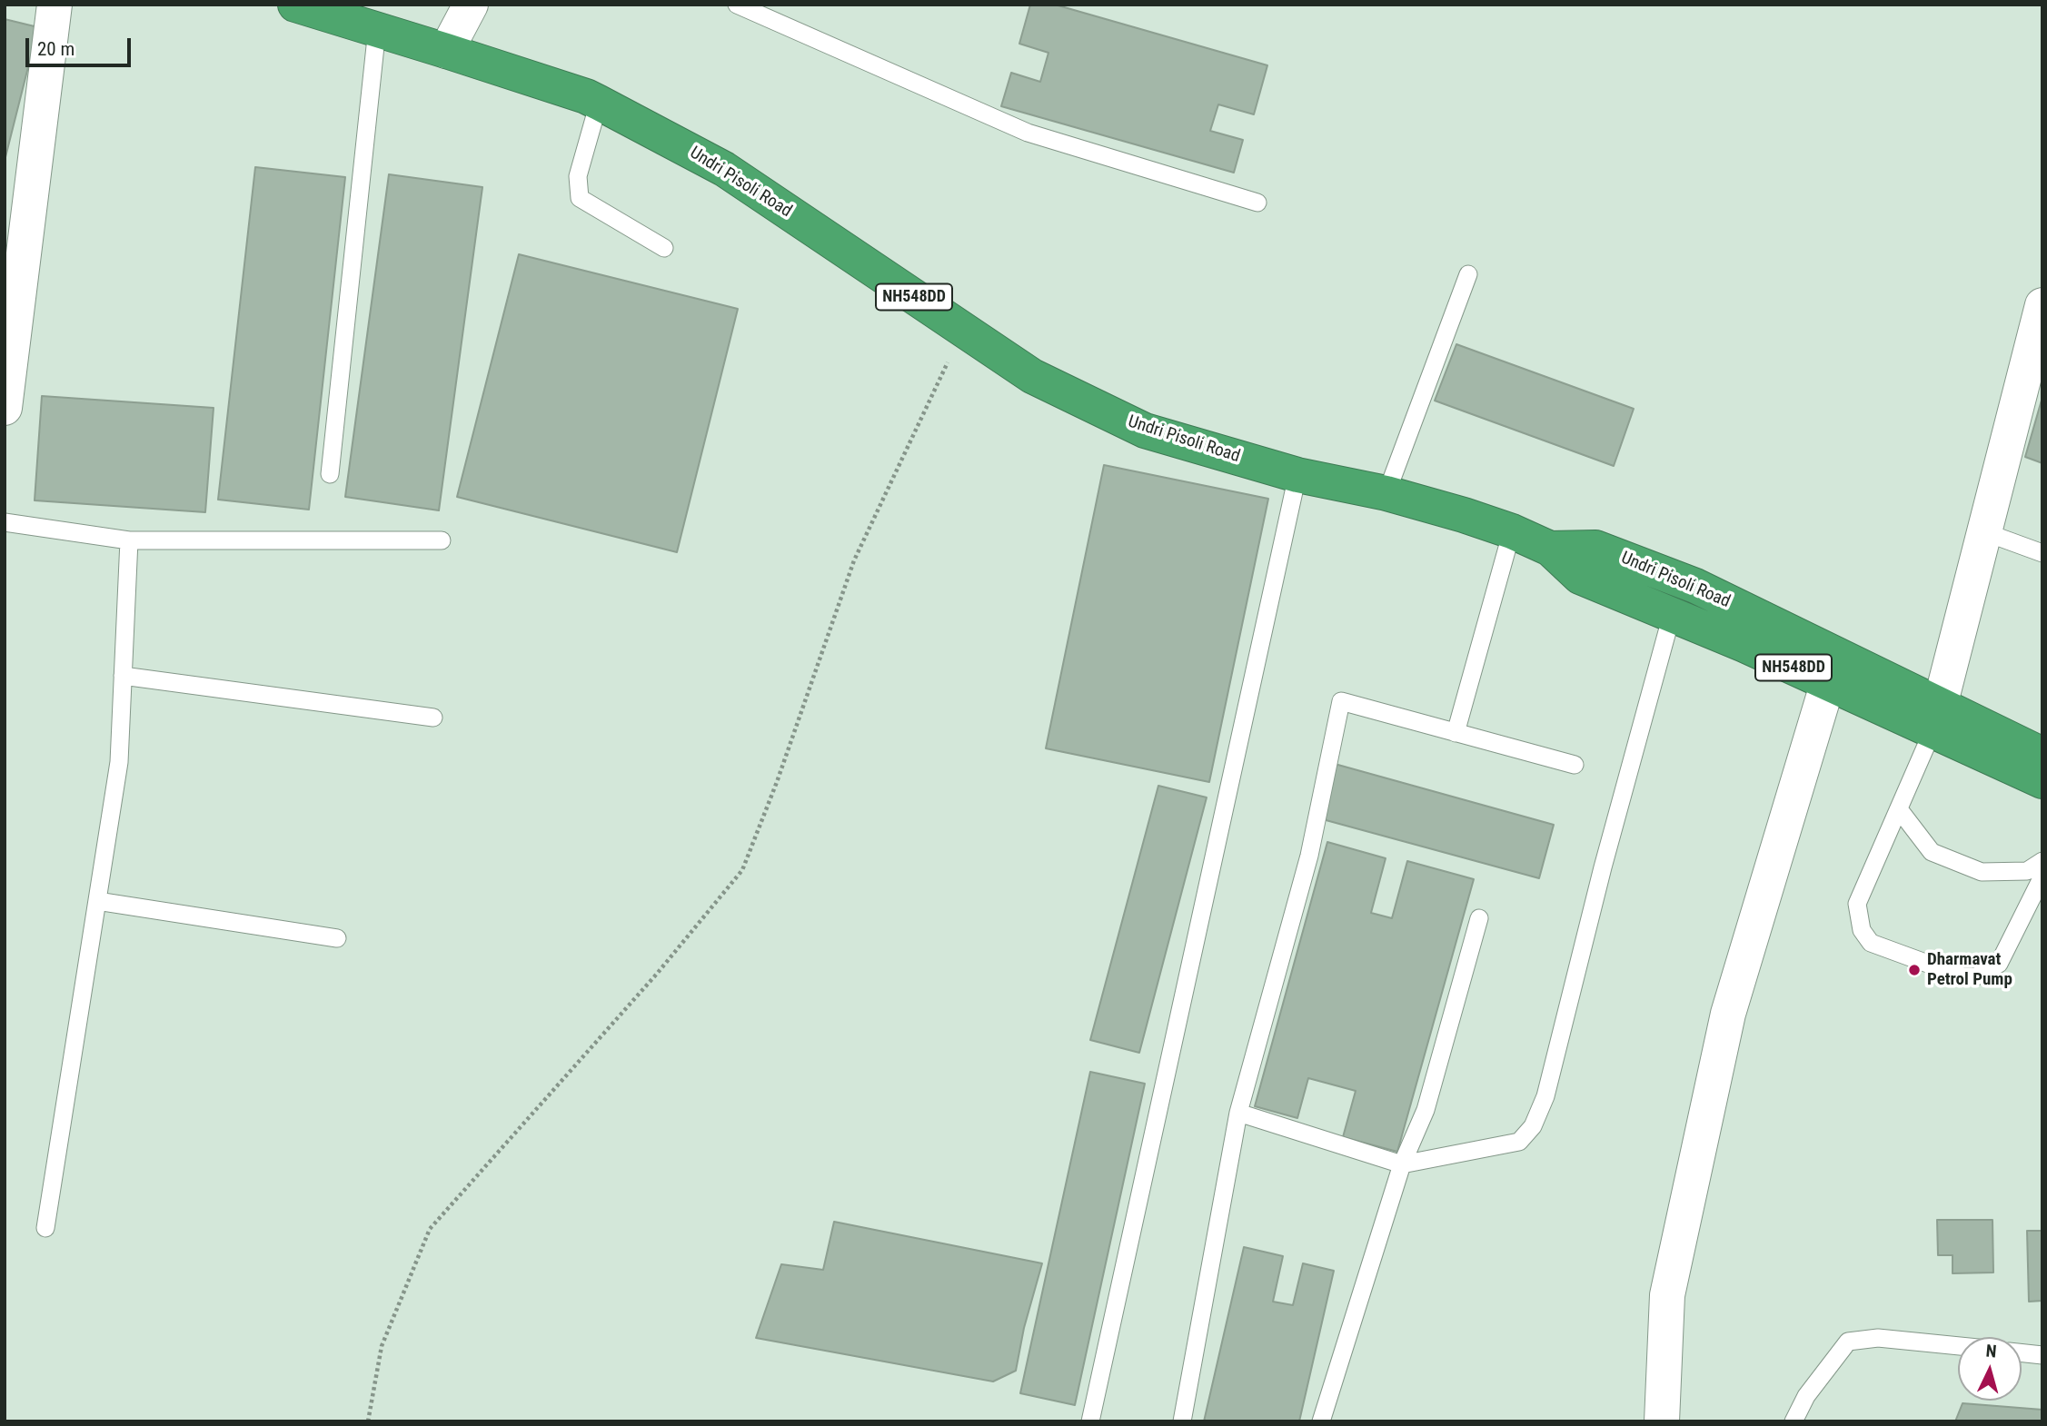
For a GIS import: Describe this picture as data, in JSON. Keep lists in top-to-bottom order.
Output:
{
  "streets": {
    "highway": ["Undri Pisoli Road", "NH548DD"]
  },
  "crossings": [
    ["Undri Pisoli Road", "NH548DD"]
  ],
  "places": ["Dharmavat Petrol Pump"],
  "scale_bar": "20 m",
  "north": "top"
}
